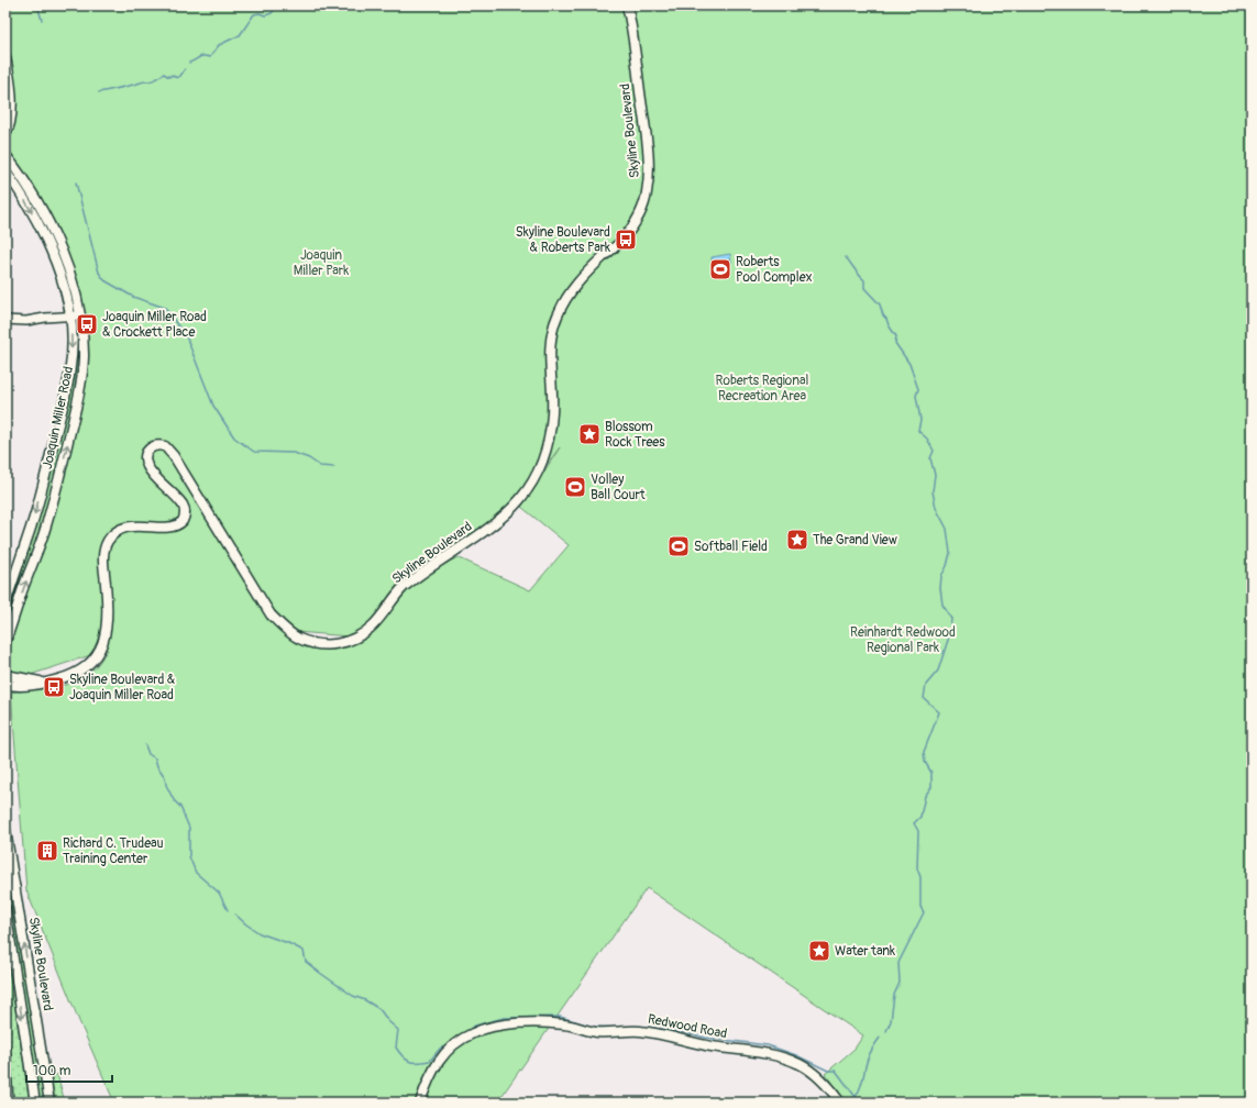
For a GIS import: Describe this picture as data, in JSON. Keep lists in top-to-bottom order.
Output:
{
  "streets": {
    "main road": ["Skyline Boulevard", "Joaquin Miller Road", "Redwood Road"]
  },
  "parks": ["Joaquin Miller Park", "Roberts Regional Recreation Area", "Reinhardt Redwood Regional Park"],
  "places": {
    "bus stop": ["Skyline Boulevard & Roberts Park", "Joaquin Miller Road & Crockett Place", "Skyline Boulevard & Joaquin Miller Road"],
    "sports": ["Roberts Pool Complex", "Volley Ball Court", "Softball Field"],
    "place": ["Blossom Rock Trees", "The Grand View", "Water tank"],
    "building": ["Richard C. Trudeau Training Center"]
  },
  "scale_bar": "100 m"
}
